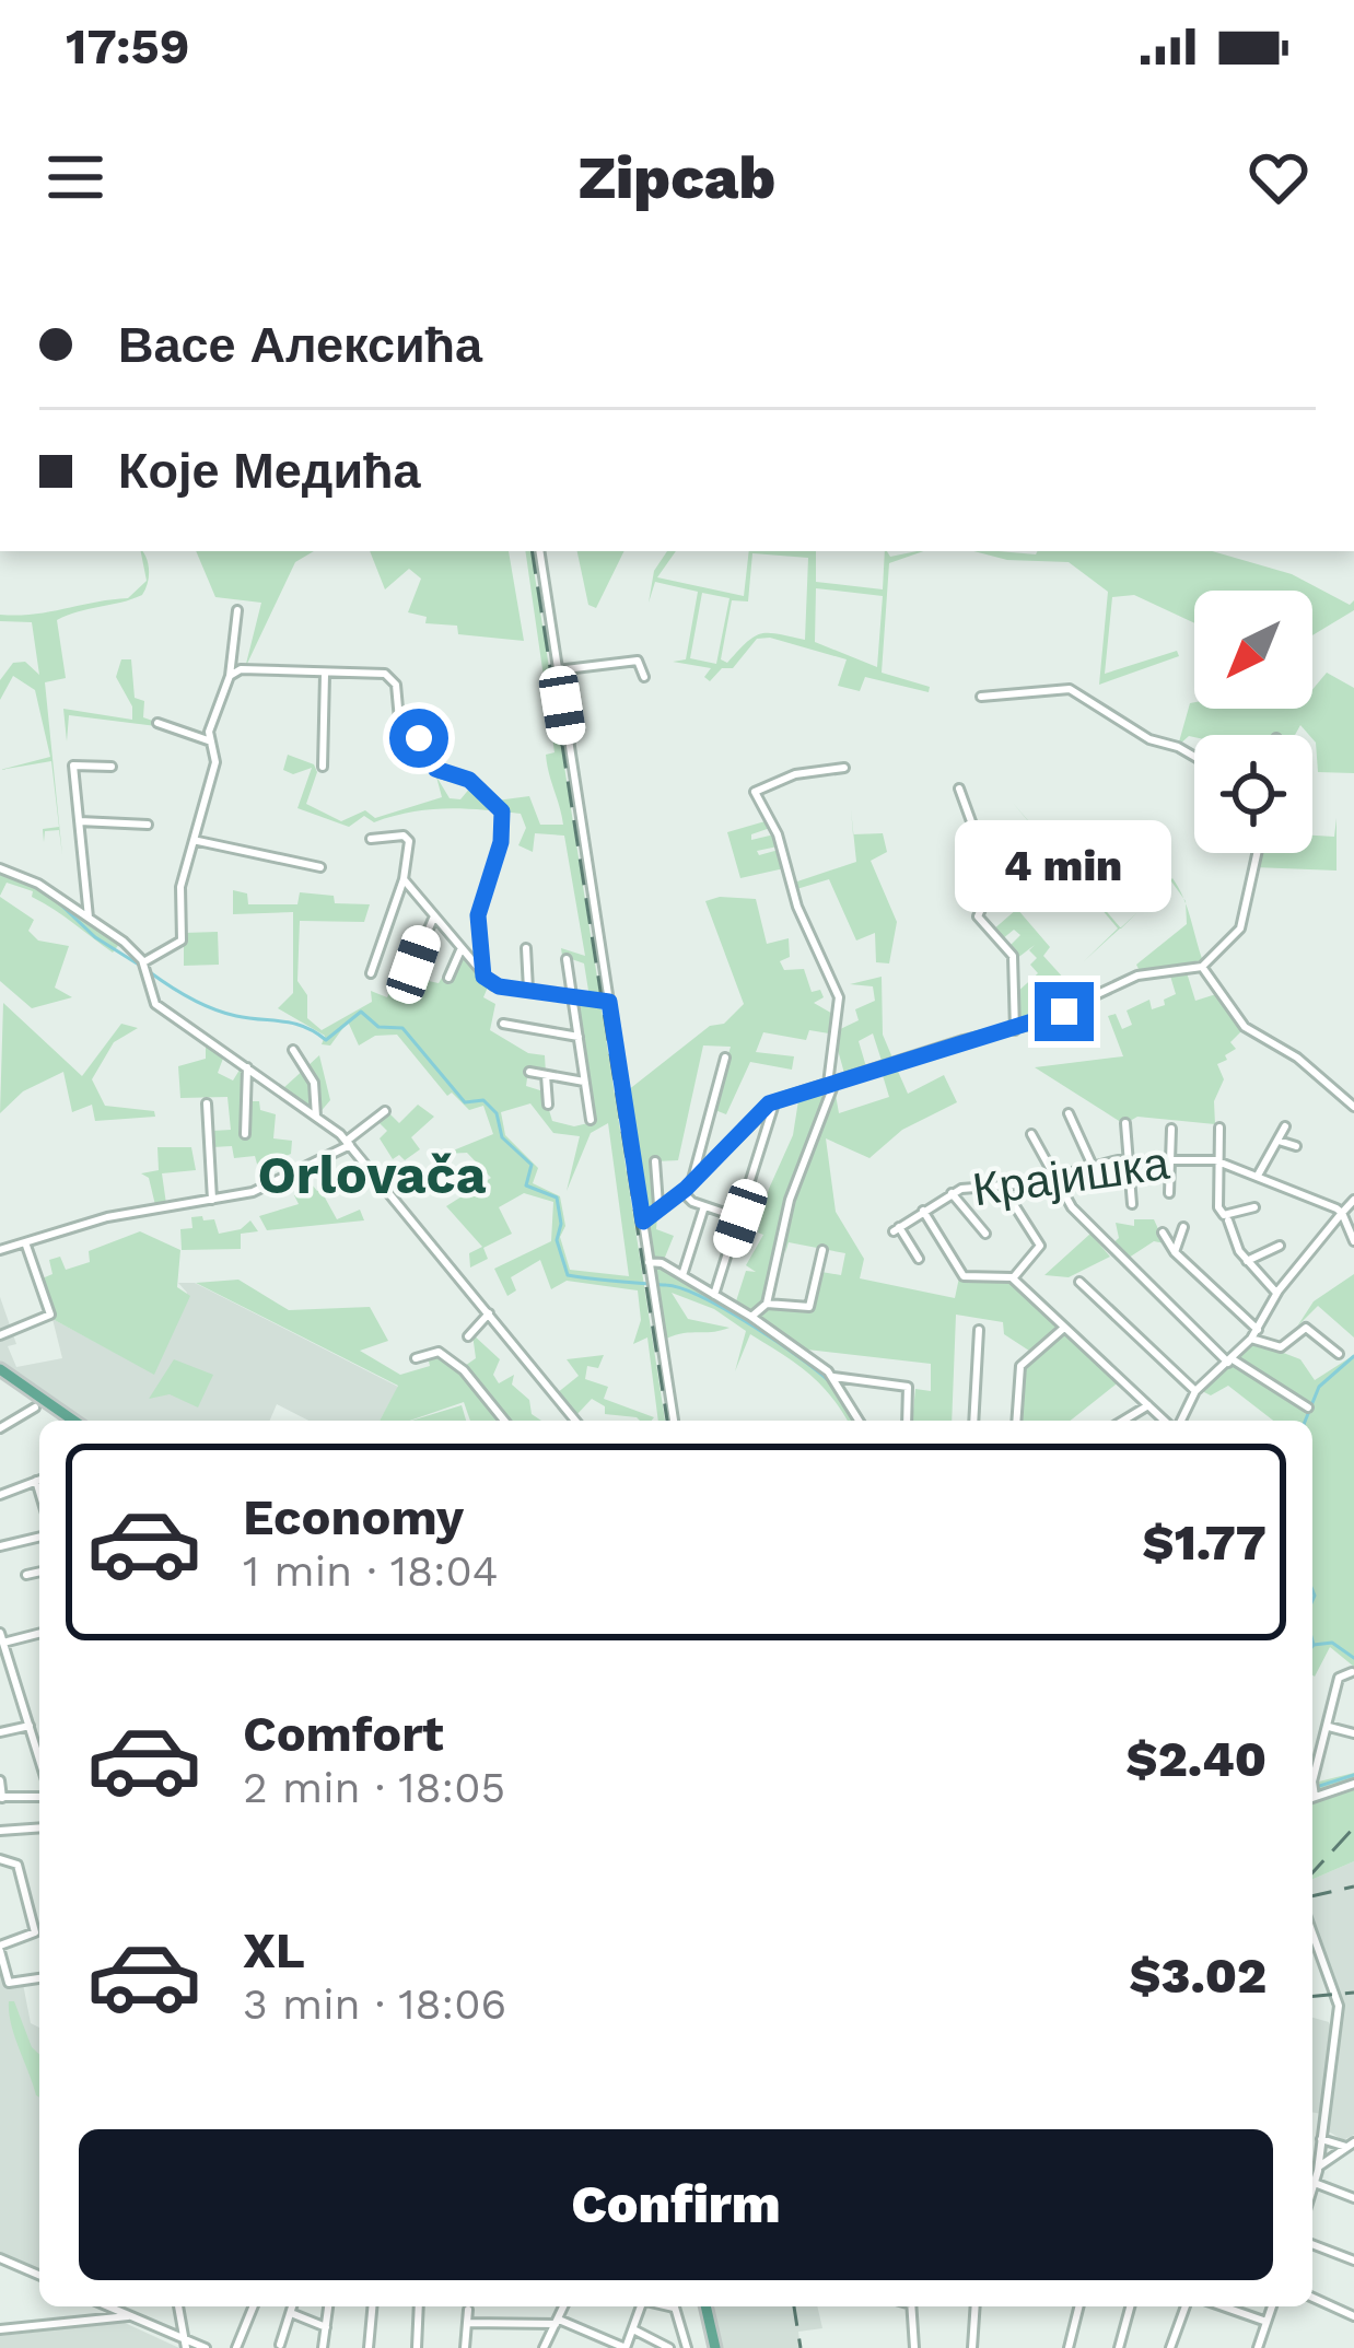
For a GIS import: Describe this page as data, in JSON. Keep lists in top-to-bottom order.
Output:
{
  "streets": {
    "street": ["Крајишка"]
  },
  "districts": ["Orlovača"],
  "north": "bottom left",
  "page": {
    "status": "17:59",
    "header": "Zipcab",
    "banner": ["Васе Алексића", "Које Медића"],
    "bubble": "4 min",
    "list": [
      {
        "name": "Economy",
        "note": "1 min · 18:04",
        "value": "$1.77"
      },
      {
        "name": "Comfort",
        "note": "2 min · 18:05",
        "value": "$2.40"
      },
      {
        "name": "XL",
        "note": "3 min · 18:06",
        "value": "$3.02"
      }
    ],
    "buttons": "Confirm"
  }
}
